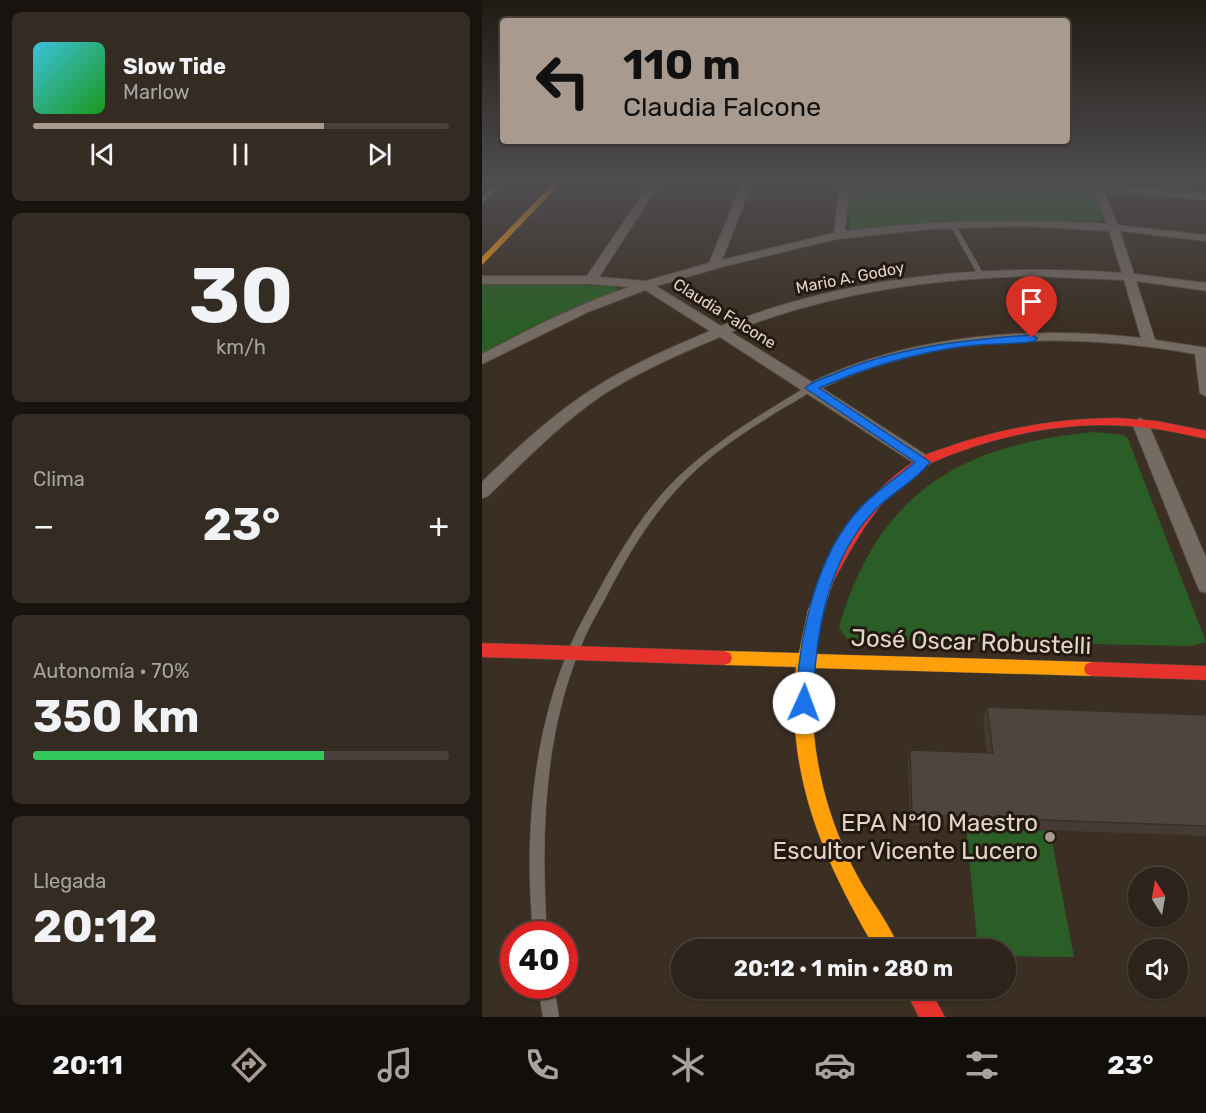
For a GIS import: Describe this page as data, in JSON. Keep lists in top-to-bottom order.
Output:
{
  "streets": {
    "street": ["Mario A. Godoy", "Claudia Falcone", "José Oscar Robustelli"]
  },
  "crossings": [
    ["Mario A. Godoy", "Claudia Falcone"]
  ],
  "places": ["EPA Nº10 Maestro Escultor Vicente Lucero"],
  "north": "top",
  "page": {
    "turn": ["110 m", "Claudia Falcone"],
    "song": ["Slow Tide", "Marlow"],
    "tile": [
      ["30", "km/h"],
      "Clima",
      ["Autonomía · 70%", "350 km"],
      ["Llegada", "20:12"]
    ],
    "heat": ["−", "23°", "+"],
    "limit": "40",
    "trip": "20:12 · 1 min · 280 m",
    "tabs": ["20:11", "23°"]
  }
}
